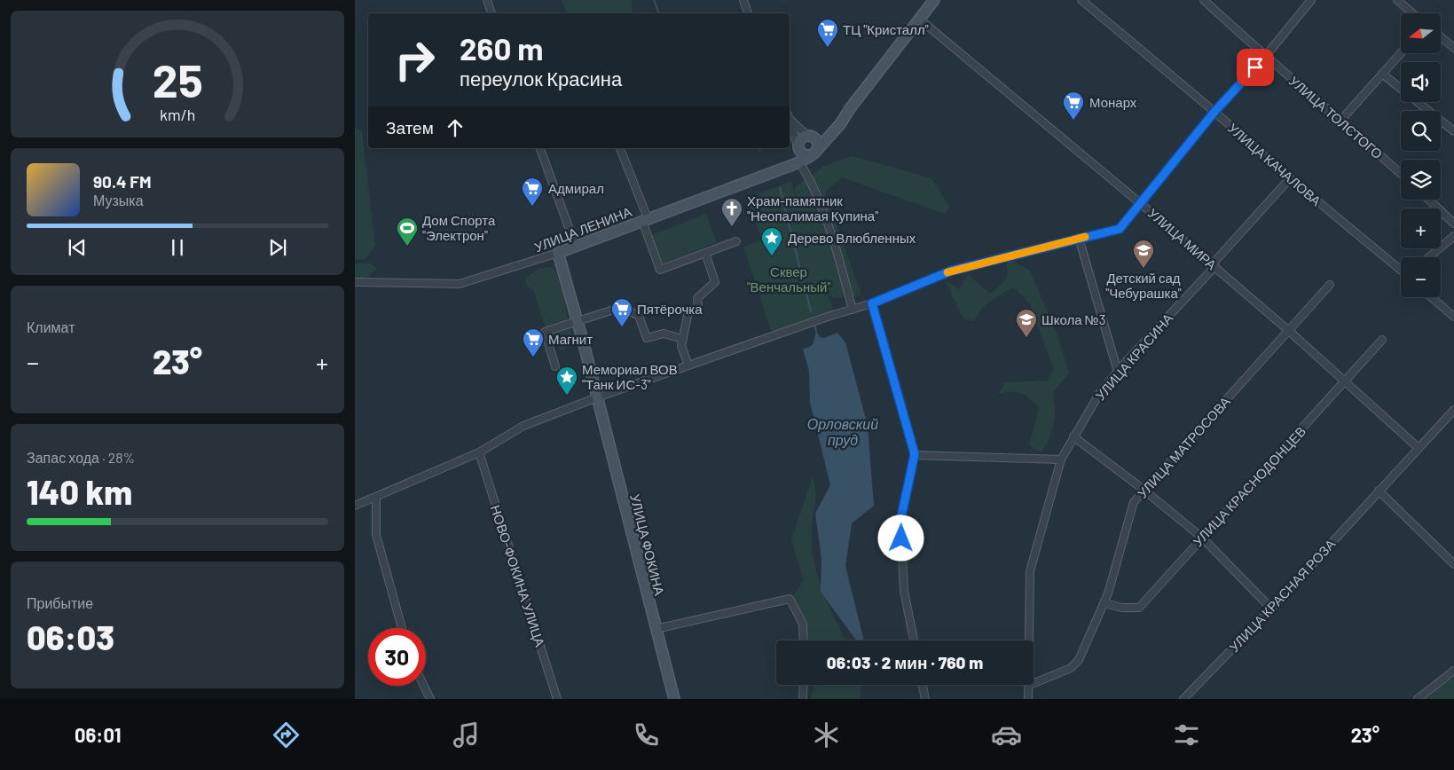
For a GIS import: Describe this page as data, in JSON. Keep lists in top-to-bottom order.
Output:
{
  "streets": {
    "main road": ["УЛИЦА ЛЕНИНА", "УЛИЦА ФОКИНА"],
    "street": [
      "УЛИЦА ТОЛСТОГО",
      "УЛИЦА КАЧАЛОВА",
      "УЛИЦА МИРА",
      "УЛИЦА КРАСИНА",
      "УЛИЦА МАТРОСОВА",
      "УЛИЦА КРАСНОДОНЦЕВ",
      "НОВО-ФОКИНА УЛИЦА",
      "УЛИЦА КРАСНАЯ РОЗА"
    ]
  },
  "crossings": [
    ["УЛИЦА КАЧАЛОВА", "УЛИЦА КРАСИНА"],
    ["УЛИЦА ЛЕНИНА", "УЛИЦА МИРА"],
    ["УЛИЦА ЛЕНИНА", "УЛИЦА ФОКИНА"],
    ["УЛИЦА МИРА", "УЛИЦА КРАСИНА"],
    ["УЛИЦА МИРА", "УЛИЦА МАТРОСОВА"],
    ["УЛИЦА МИРА", "УЛИЦА КРАСНОДОНЦЕВ"],
    ["УЛИЦА МИРА", "УЛИЦА КРАСНАЯ РОЗА"],
    ["УЛИЦА МАТРОСОВА", "УЛИЦА КРАСНОДОНЦЕВ"]
  ],
  "water": ["Орловский пруд"],
  "parks": ["Сквер \"Венчальный\""],
  "places": {
    "supermarket": [
      "ТЦ \"Кристалл\"",
      "Монарх",
      "Адмирал",
      "Пятёрочка",
      "Магнит"
    ],
    "church": ["Храм-памятник \"Неопалимая Купина\""],
    "sports": ["Дом Спорта \"Электрон\""],
    "place": ["Дерево Влюбленных", "Мемориал ВОВ \"Танк ИС-3\""],
    "school or university": ["Детский сад \"Чебурашка\"", "Школа №3"]
  },
  "north": "left",
  "page": {
    "map_buttons": ["+", "−"],
    "turn": ["260 m", "переулок Красина"],
    "then": "Затем",
    "song": ["90.4 FM", "Музыка"],
    "tile": [
      "Климат",
      ["Запас хода · 28%", "140 km"],
      ["Прибытие", "06:03"]
    ],
    "heat": ["−", "23°", "+"],
    "limit": "30",
    "trip": "06:03 · 2 мин · 760 m",
    "tabs": ["06:01", "23°"],
    "gauge": ["25", "km/h"]
  }
}
